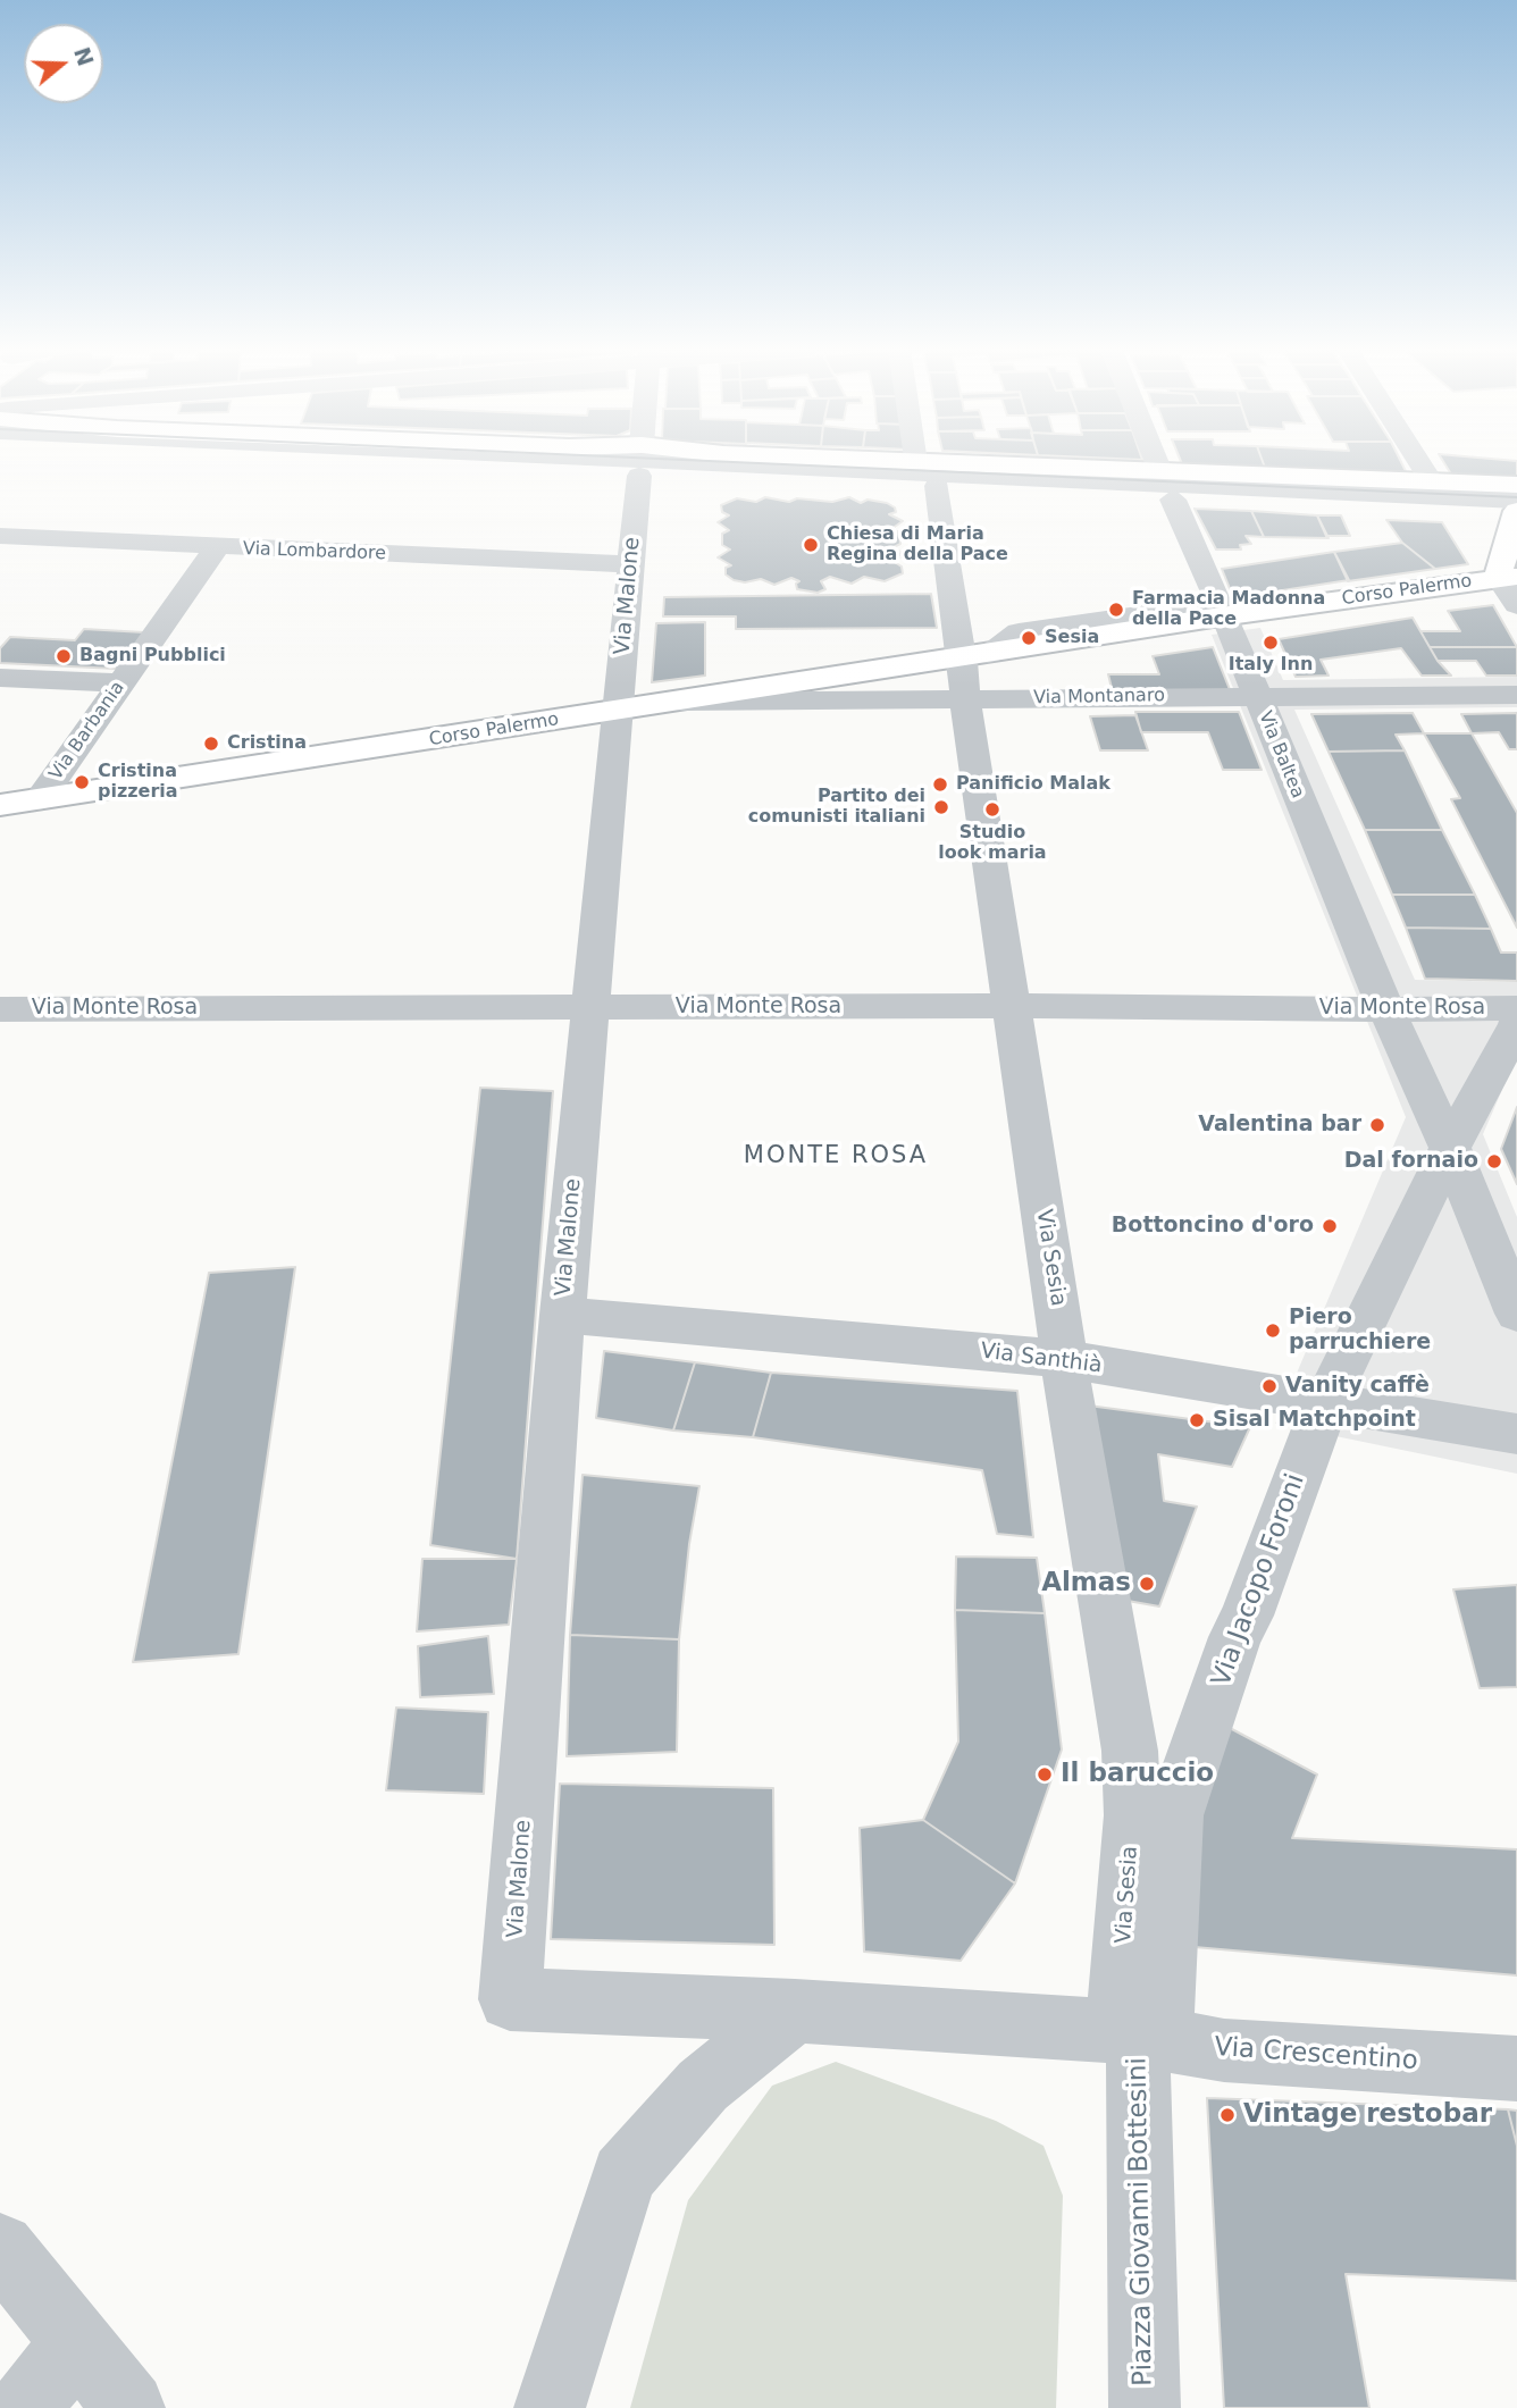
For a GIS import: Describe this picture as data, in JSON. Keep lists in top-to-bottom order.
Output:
{
  "streets": {
    "main road": ["Corso Palermo"],
    "street": [
      "Via Lombardore",
      "Via Malone",
      "Via Montanaro",
      "Via Barbania",
      "Via Baltea",
      "Via Monte Rosa",
      "Via Sesia",
      "Via Santhià",
      "Via Jacopo Foroni",
      "Via Crescentino",
      "Piazza Giovanni Bottesini"
    ]
  },
  "crossings": [
    ["Via Lombardore", "Via Malone"],
    ["Via Lombardore", "Via Barbania"],
    ["Corso Palermo", "Via Malone"],
    ["Corso Palermo", "Via Montanaro"],
    ["Corso Palermo", "Via Barbania"],
    ["Corso Palermo", "Via Baltea"],
    ["Corso Palermo", "Via Sesia"],
    ["Via Malone", "Via Monte Rosa"],
    ["Via Malone", "Via Santhià"],
    ["Via Malone", "Piazza Giovanni Bottesini"],
    ["Via Montanaro", "Via Baltea"],
    ["Via Montanaro", "Via Sesia"],
    ["Via Baltea", "Via Monte Rosa"],
    ["Via Baltea", "Via Jacopo Foroni"],
    ["Via Monte Rosa", "Via Sesia"],
    ["Via Sesia", "Via Santhià"],
    ["Via Sesia", "Via Jacopo Foroni"],
    ["Via Sesia", "Via Crescentino"],
    ["Via Sesia", "Piazza Giovanni Bottesini"],
    ["Via Santhià", "Via Jacopo Foroni"],
    ["Via Jacopo Foroni", "Via Crescentino"],
    ["Via Jacopo Foroni", "Piazza Giovanni Bottesini"],
    ["Via Crescentino", "Piazza Giovanni Bottesini"]
  ],
  "districts": ["MONTE ROSA"],
  "places": [
    "Chiesa di Maria Regina della Pace",
    "Farmacia Madonna della Pace",
    "Sesia",
    "Italy Inn",
    "Bagni Pubblici",
    "Cristina",
    "Cristina pizzeria",
    "Panificio Malak",
    "Partito dei comunisti italiani",
    "Studio look maria",
    "Valentina bar",
    "Dal fornaio",
    "Bottoncino d'oro",
    "Piero parruchiere",
    "Vanity caffè",
    "Sisal Matchpoint",
    "Almas",
    "Il baruccio",
    "Vintage restobar"
  ],
  "north": "right"
}
